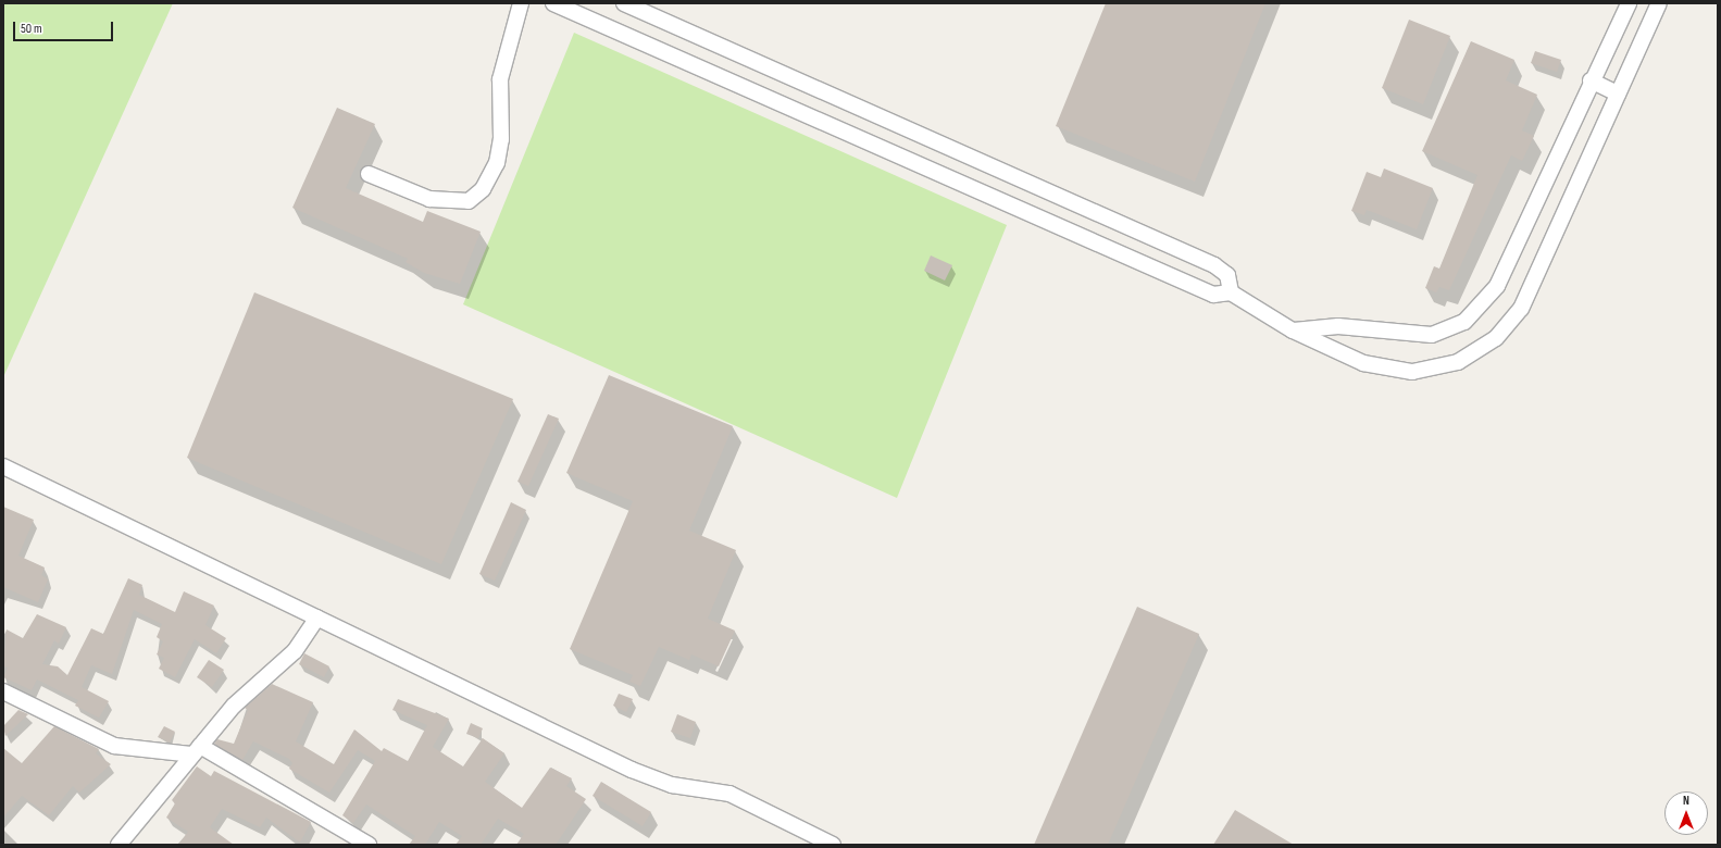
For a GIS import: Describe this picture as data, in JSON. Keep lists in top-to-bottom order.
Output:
{
  "scale_bar": "50 m",
  "north": "top"
}
